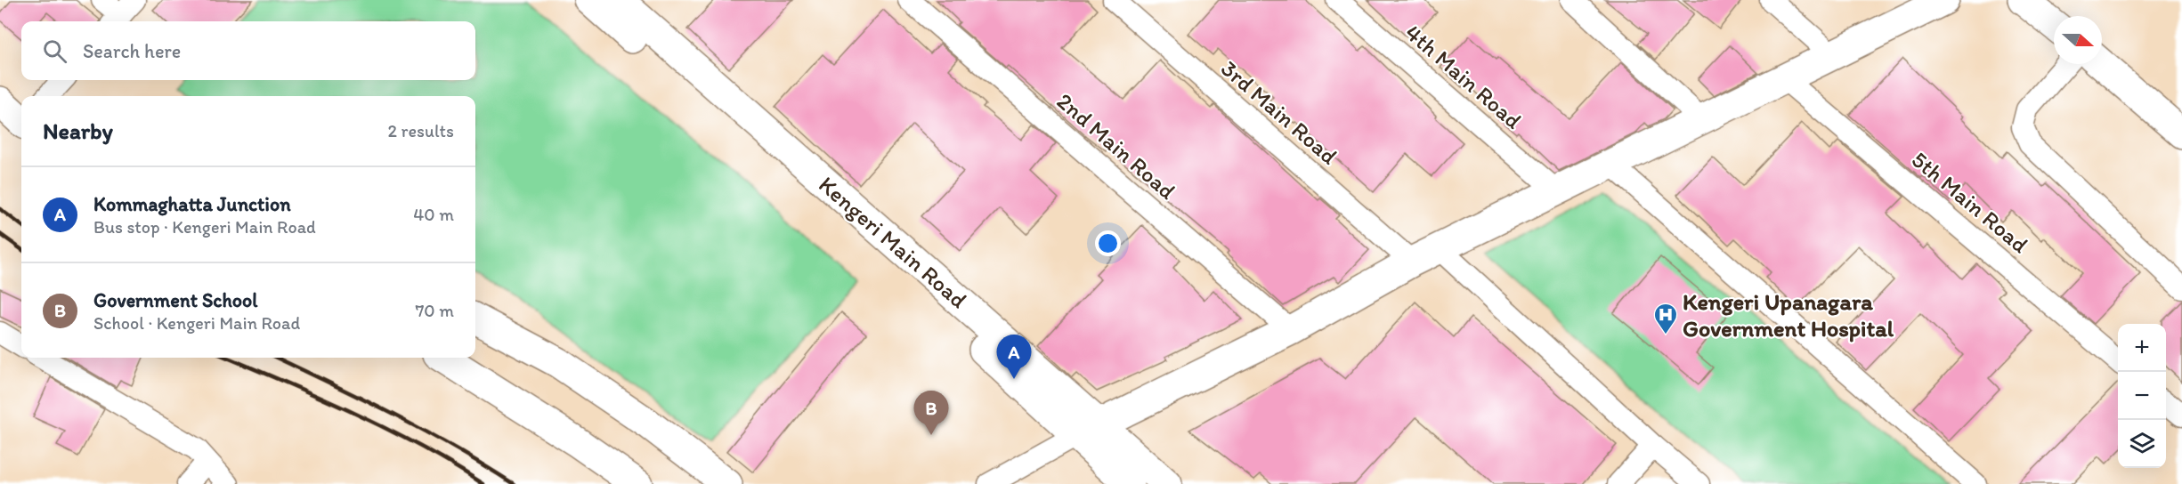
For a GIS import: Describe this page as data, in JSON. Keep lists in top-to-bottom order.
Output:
{
  "streets": {
    "main road": ["Kengeri Main Road"],
    "street": [
      "4th Main Road",
      "3rd Main Road",
      "2nd Main Road",
      "5th Main Road"
    ]
  },
  "places": {
    "hospital": ["Kengeri Upanagara Government Hospital"]
  },
  "north": "right",
  "page": {
    "search": "Search here",
    "heading": ["Nearby", "2 results"],
    "list": [
      {
        "mark": "A",
        "name": "Kommaghatta Junction",
        "note": "Bus stop · Kengeri Main Road",
        "value": "40 m"
      },
      {
        "mark": "B",
        "name": "Government School",
        "note": "School · Kengeri Main Road",
        "value": "70 m"
      }
    ],
    "map_buttons": ["+", "−"],
    "pins": ["A", "B"]
  }
}
